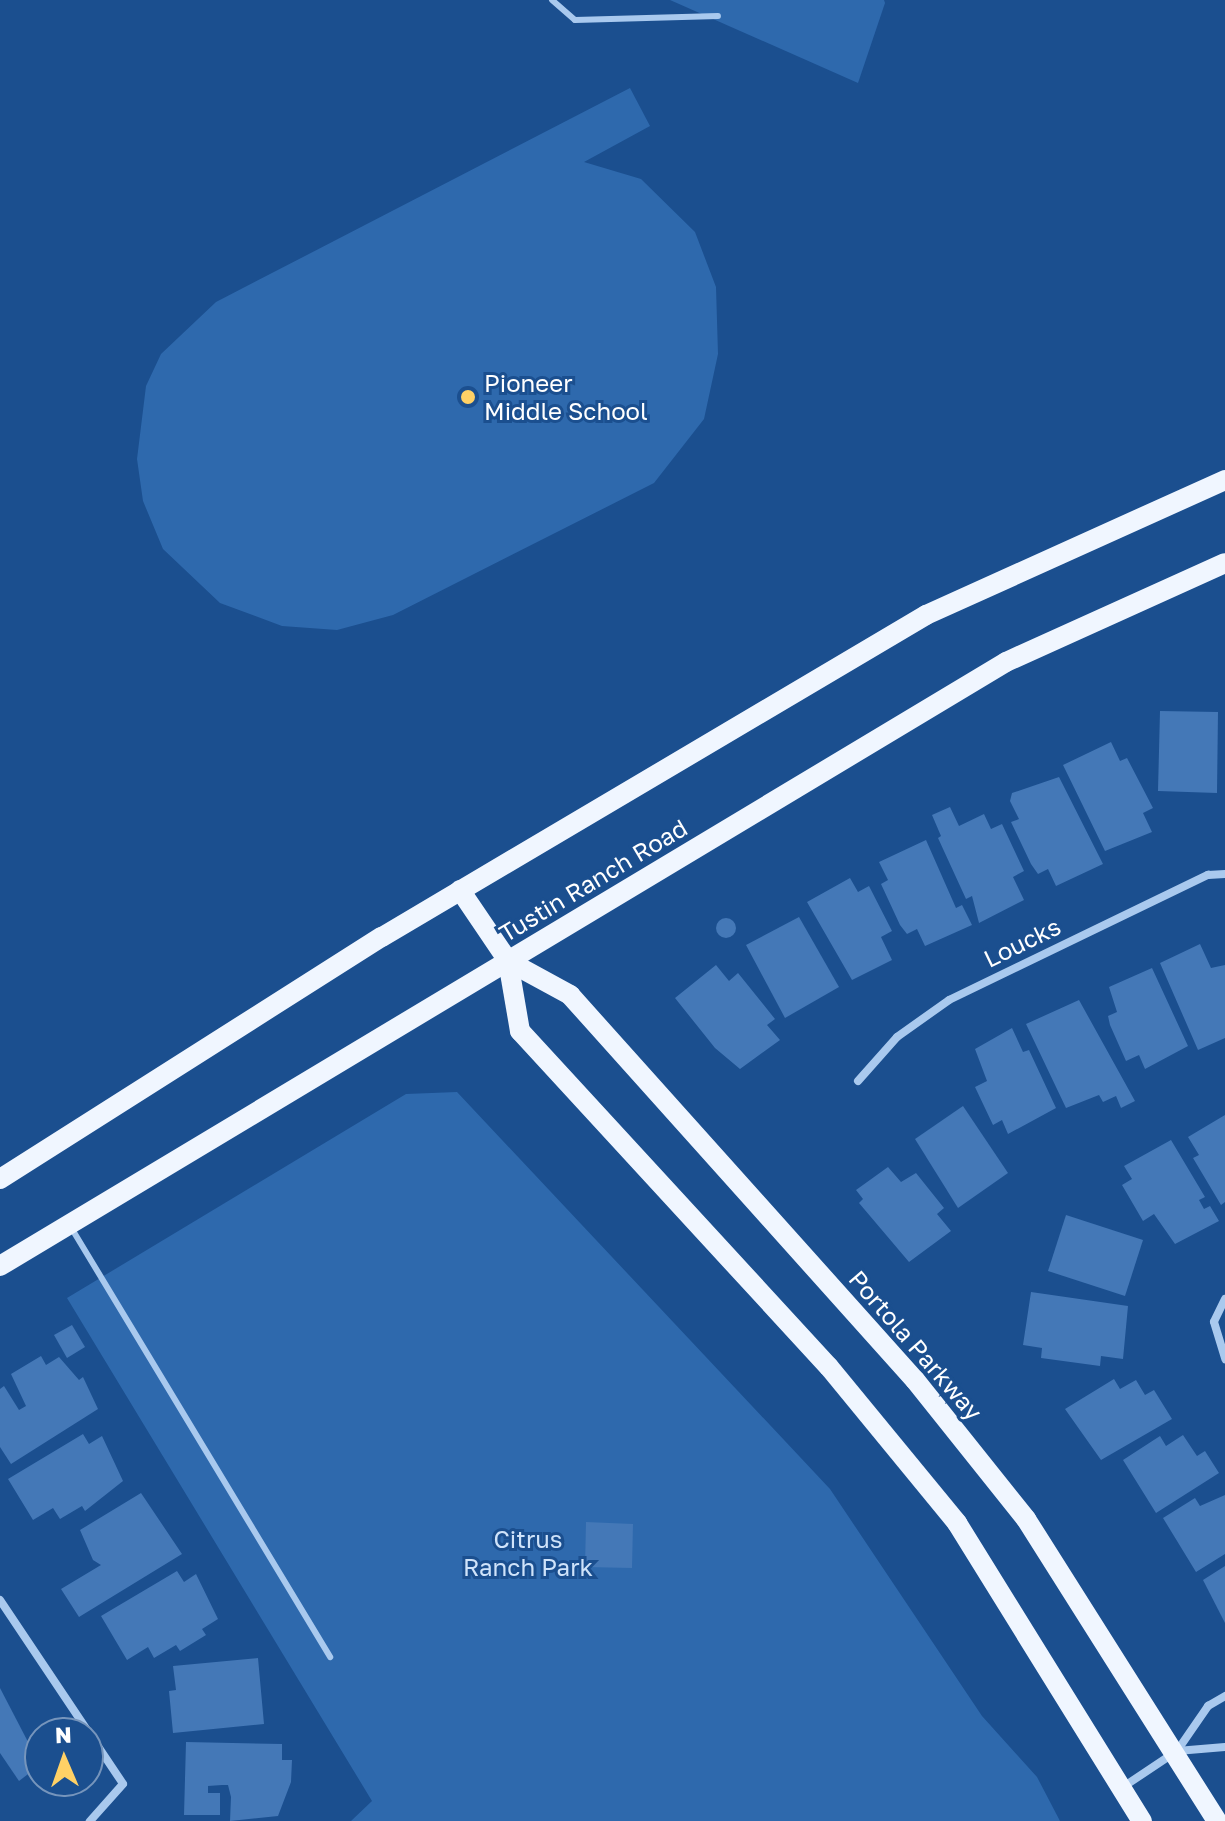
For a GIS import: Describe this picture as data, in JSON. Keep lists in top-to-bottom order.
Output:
{
  "streets": {
    "main road": ["Tustin Ranch Road", "Portola Parkway"],
    "street": ["Loucks"]
  },
  "crossings": [
    ["Tustin Ranch Road", "Portola Parkway"]
  ],
  "parks": ["Citrus Ranch Park"],
  "places": ["Pioneer Middle School"],
  "north": "top"
}
